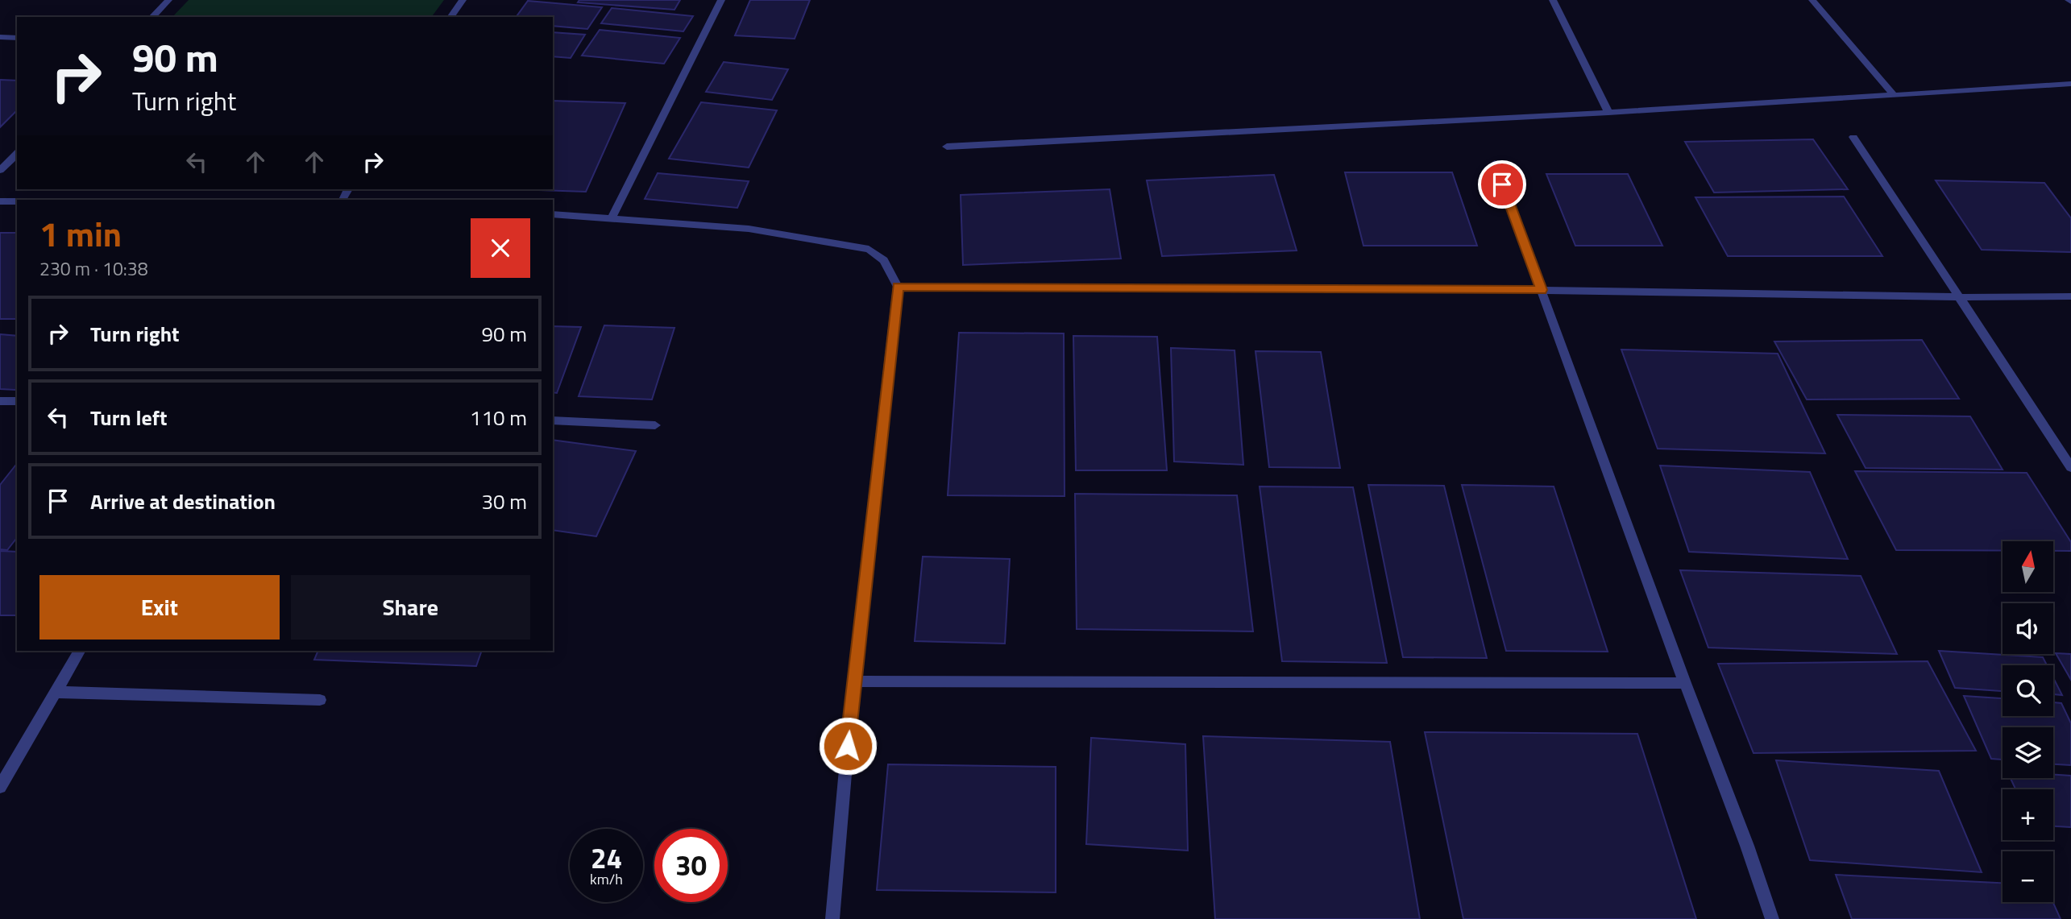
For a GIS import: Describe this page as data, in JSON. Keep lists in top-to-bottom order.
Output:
{
  "north": "top",
  "page": {
    "turn": ["90 m", "Turn right"],
    "heading": ["1 min", "230 m · 10:38"],
    "list": [
      {
        "name": "Turn right",
        "value": "90 m"
      },
      {
        "name": "Turn left",
        "value": "110 m"
      },
      {
        "name": "Arrive at destination",
        "value": "30 m"
      }
    ],
    "map_buttons": ["+", "−"],
    "buttons": ["Exit", "Share"],
    "speed": "24 km/h",
    "limit": "30"
  }
}
